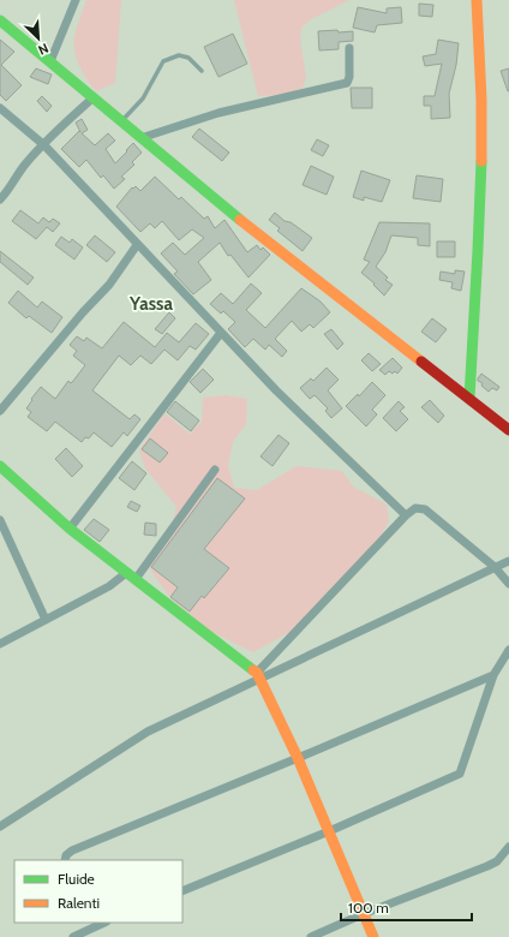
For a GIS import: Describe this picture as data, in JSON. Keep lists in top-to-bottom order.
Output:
{
  "districts": ["Yassa"],
  "legend": ["Fluide", "Ralenti"],
  "scale_bar": "100 m",
  "north": "bottom right"
}
